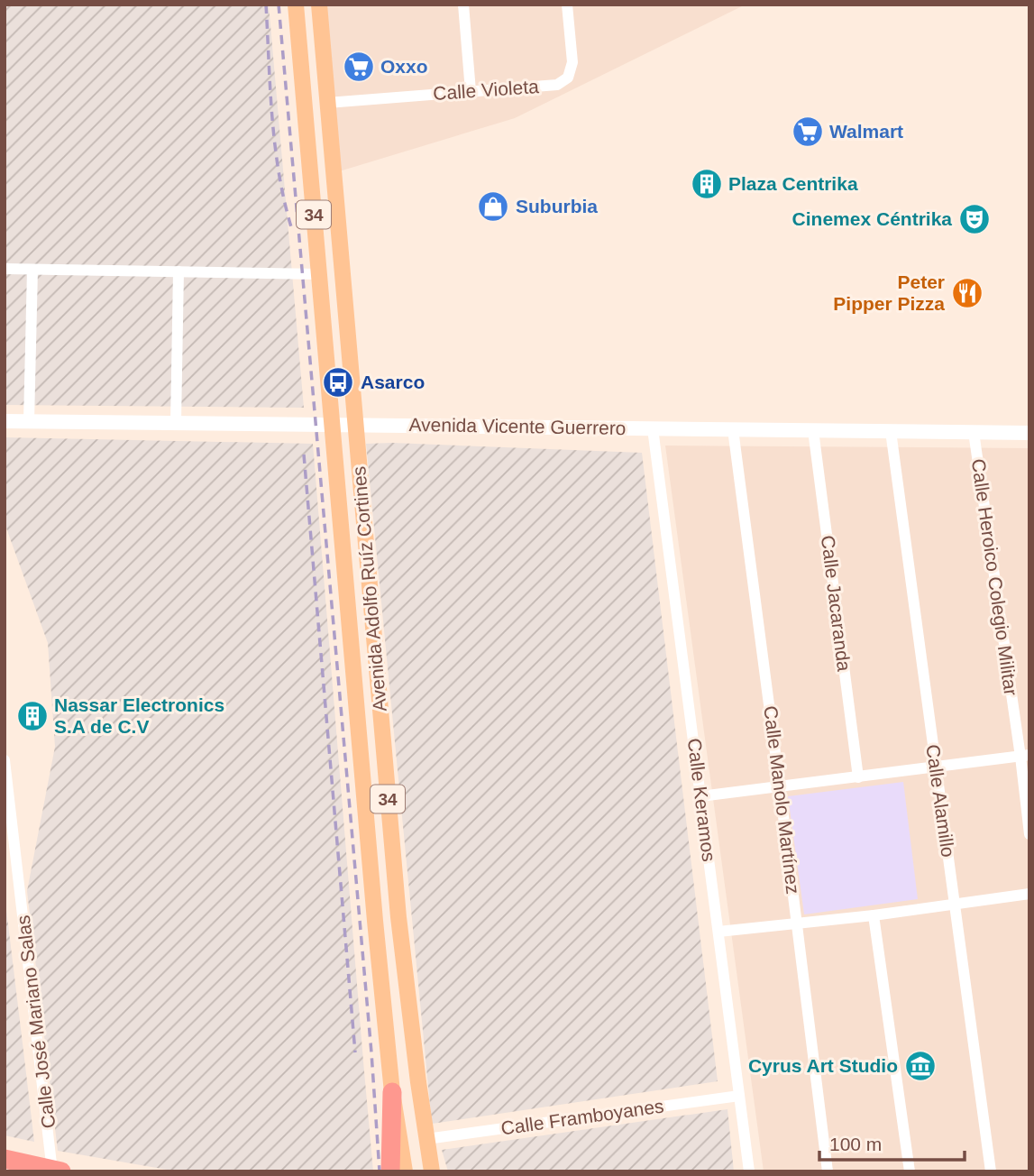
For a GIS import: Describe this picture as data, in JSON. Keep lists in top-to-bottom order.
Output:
{
  "streets": {
    "main road": ["34", "Avenida Vicente Guerrero", "Avenida Adolfo Ruíz Cortines"],
    "street": [
      "Calle Violeta",
      "Calle Heroico Colegio Militar",
      "Calle Jacaranda",
      "Calle Keramos",
      "Calle Manolo Martínez",
      "Calle Alamillo",
      "Calle José Mariano Salas",
      "Calle Framboyanes"
    ]
  },
  "crossings": [
    ["Calle Violeta", "Avenida Adolfo Ruíz Cortines"],
    ["Avenida Vicente Guerrero", "Calle Heroico Colegio Militar"],
    ["Avenida Vicente Guerrero", "Avenida Adolfo Ruíz Cortines"],
    ["Avenida Vicente Guerrero", "Calle Jacaranda"],
    ["Avenida Vicente Guerrero", "Calle Keramos"],
    ["Avenida Vicente Guerrero", "Calle Manolo Martínez"],
    ["Avenida Vicente Guerrero", "Calle Alamillo"],
    ["Avenida Adolfo Ruíz Cortines", "Calle Framboyanes"],
    ["Calle Keramos", "Calle Framboyanes"]
  ],
  "places": {
    "supermarket": ["Oxxo", "Walmart"],
    "building": ["Plaza Centrika", "Nassar Electronics S.A de C.V"],
    "shop": ["Suburbia"],
    "theatre": ["Cinemex Céntrika"],
    "restaurant": ["Peter Pipper Pizza"],
    "bus stop": ["Asarco"],
    "museum": ["Cyrus Art Studio"]
  },
  "scale_bar": "100 m"
}
